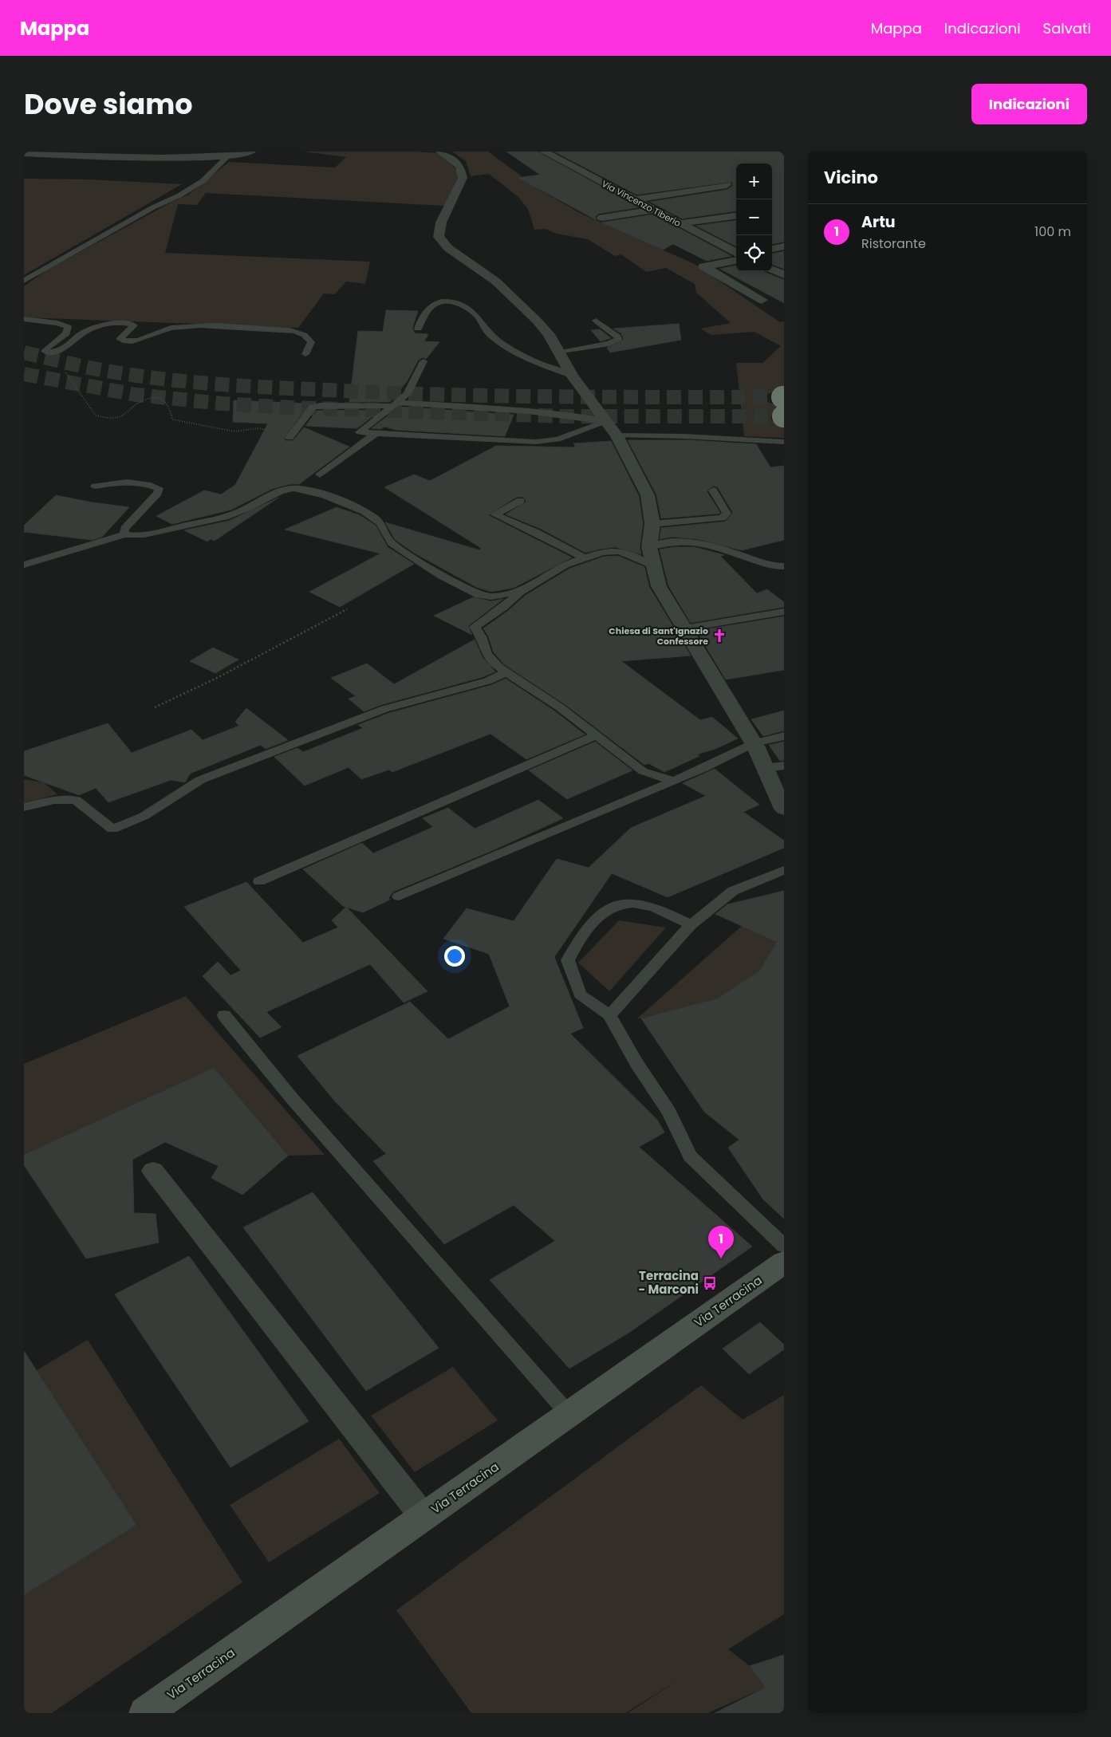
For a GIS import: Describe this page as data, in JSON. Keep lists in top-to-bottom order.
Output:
{
  "streets": {
    "main road": ["Via Terracina"],
    "street": ["Via Vincenzo Tiberio"]
  },
  "places": {
    "church": ["Chiesa di Sant'Ignazio Confessore"],
    "bus stop": ["Terracina - Marconi"]
  },
  "page": {
    "header": "Mappa",
    "nav": ["Mappa", "Indicazioni", "Salvati"],
    "title": "Dove siamo",
    "buttons": "Indicazioni",
    "heading": "Vicino",
    "map_buttons": ["+", "−"],
    "list": [
      {
        "mark": "1",
        "name": "Artu",
        "note": "Ristorante",
        "value": "100 m"
      }
    ],
    "pins": "1"
  }
}
